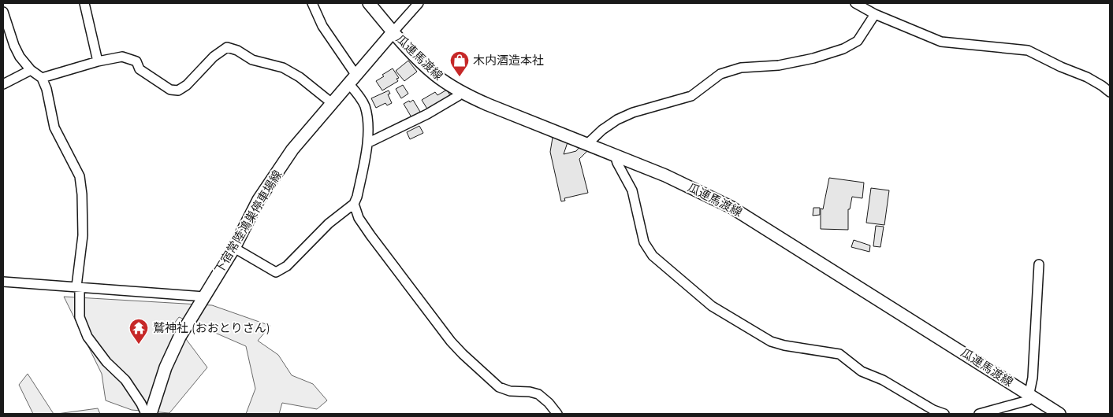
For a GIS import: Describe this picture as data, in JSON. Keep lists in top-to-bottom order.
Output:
{
  "streets": {
    "main road": ["瓜連馬渡線", "下宿常陸鴻巣停車場線"]
  },
  "crossings": [
    ["瓜連馬渡線", "下宿常陸鴻巣停車場線"]
  ],
  "places": {
    "shop": ["木内酒造本社"],
    "temple": ["鷲神社 (おおとりさん)"]
  }
}
